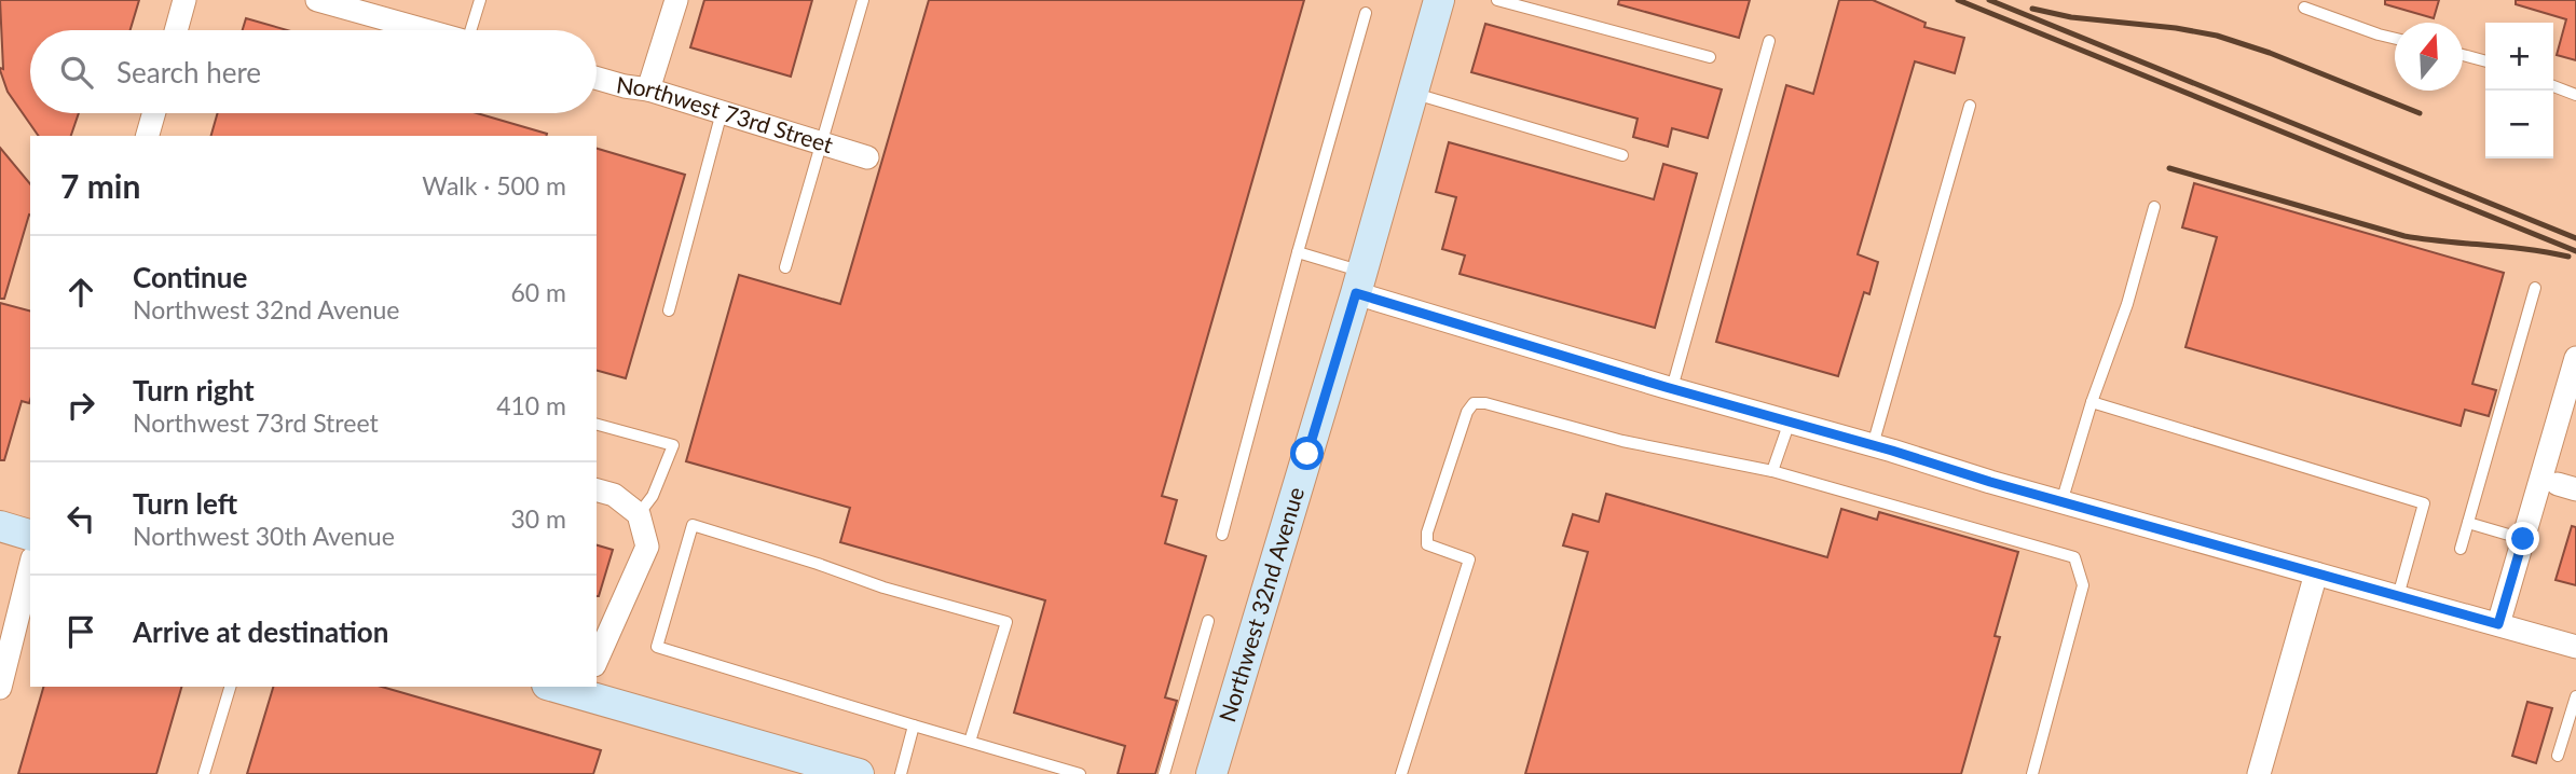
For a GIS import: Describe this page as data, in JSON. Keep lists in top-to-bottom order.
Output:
{
  "streets": {
    "main road": ["Northwest 32nd Avenue"],
    "street": ["Northwest 73rd Street"]
  },
  "north": "top",
  "page": {
    "map_buttons": ["+", "−"],
    "search": "Search here",
    "heading": ["7 min", "Walk · 500 m"],
    "list": [
      ["Continue", "Northwest 32nd Avenue", "60 m"],
      ["Turn right", "Northwest 73rd Street", "410 m"],
      ["Turn left", "Northwest 30th Avenue", "30 m"],
      "Arrive at destination"
    ]
  }
}
